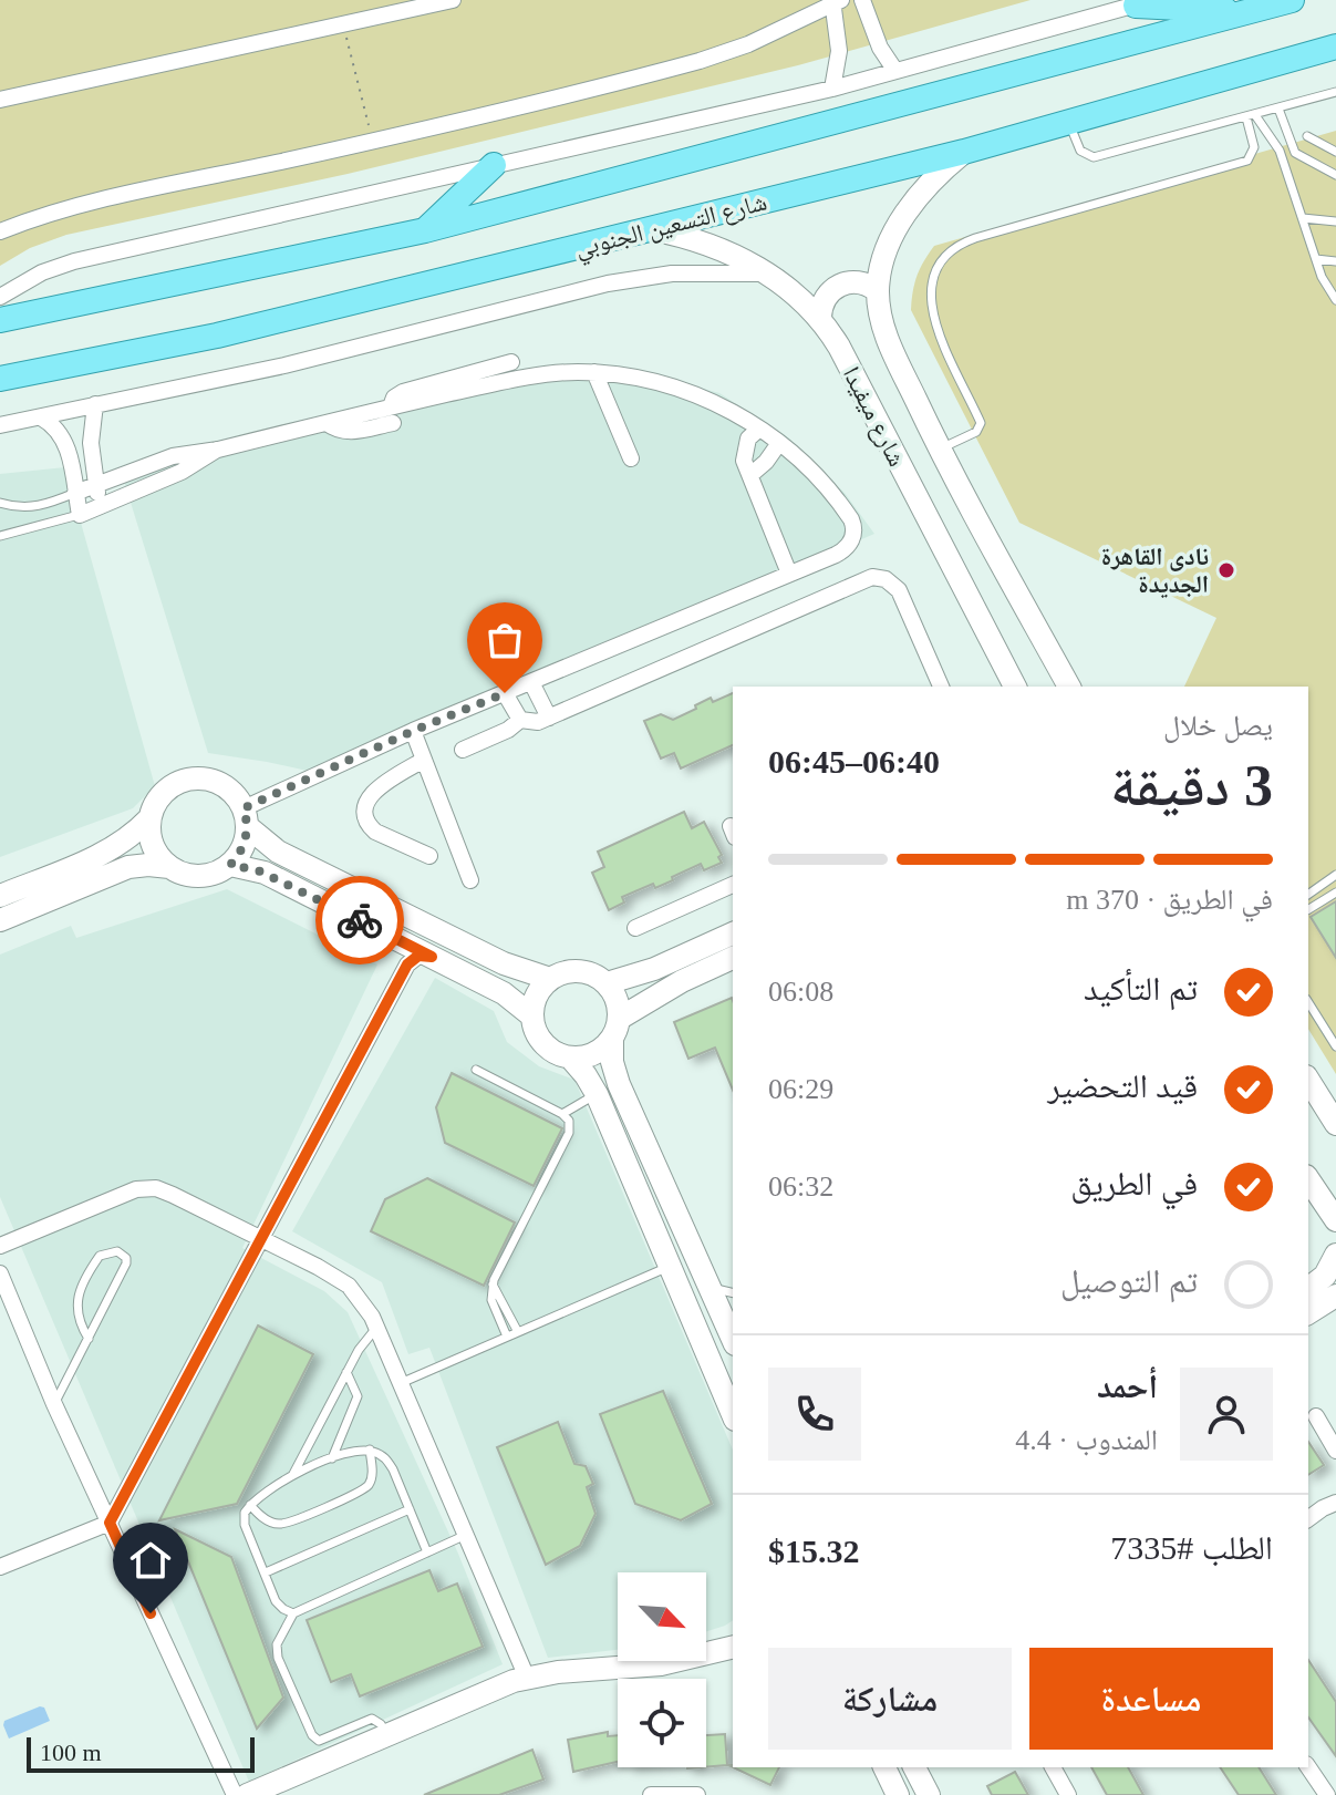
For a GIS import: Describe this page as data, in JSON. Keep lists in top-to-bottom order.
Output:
{
  "streets": {
    "main road": ["شارع التسعين الجنوبي"],
    "street": ["شارع ميفيدا"]
  },
  "crossings": [
    ["شارع التسعين الجنوبي", "شارع ميفيدا"]
  ],
  "places": ["نادى القاهرة الجديدة"],
  "scale_bar": "100 m",
  "north": "bottom right",
  "page": {
    "heading": ["3 دقيقة", "يصل خلال", "06:40–06:45"],
    "panel": [
      "أحمد",
      "المندوب · 4.4",
      "الطلب #7335",
      "$15.32"
    ],
    "bar": "في الطريق · 370 m",
    "list": [
      ["تم التأكيد", "06:08"],
      ["قيد التحضير", "06:29"],
      ["في الطريق", "06:32"],
      "تم التوصيل"
    ],
    "buttons": ["مساعدة", "مشاركة"],
    "scale": "100 m"
  }
}
